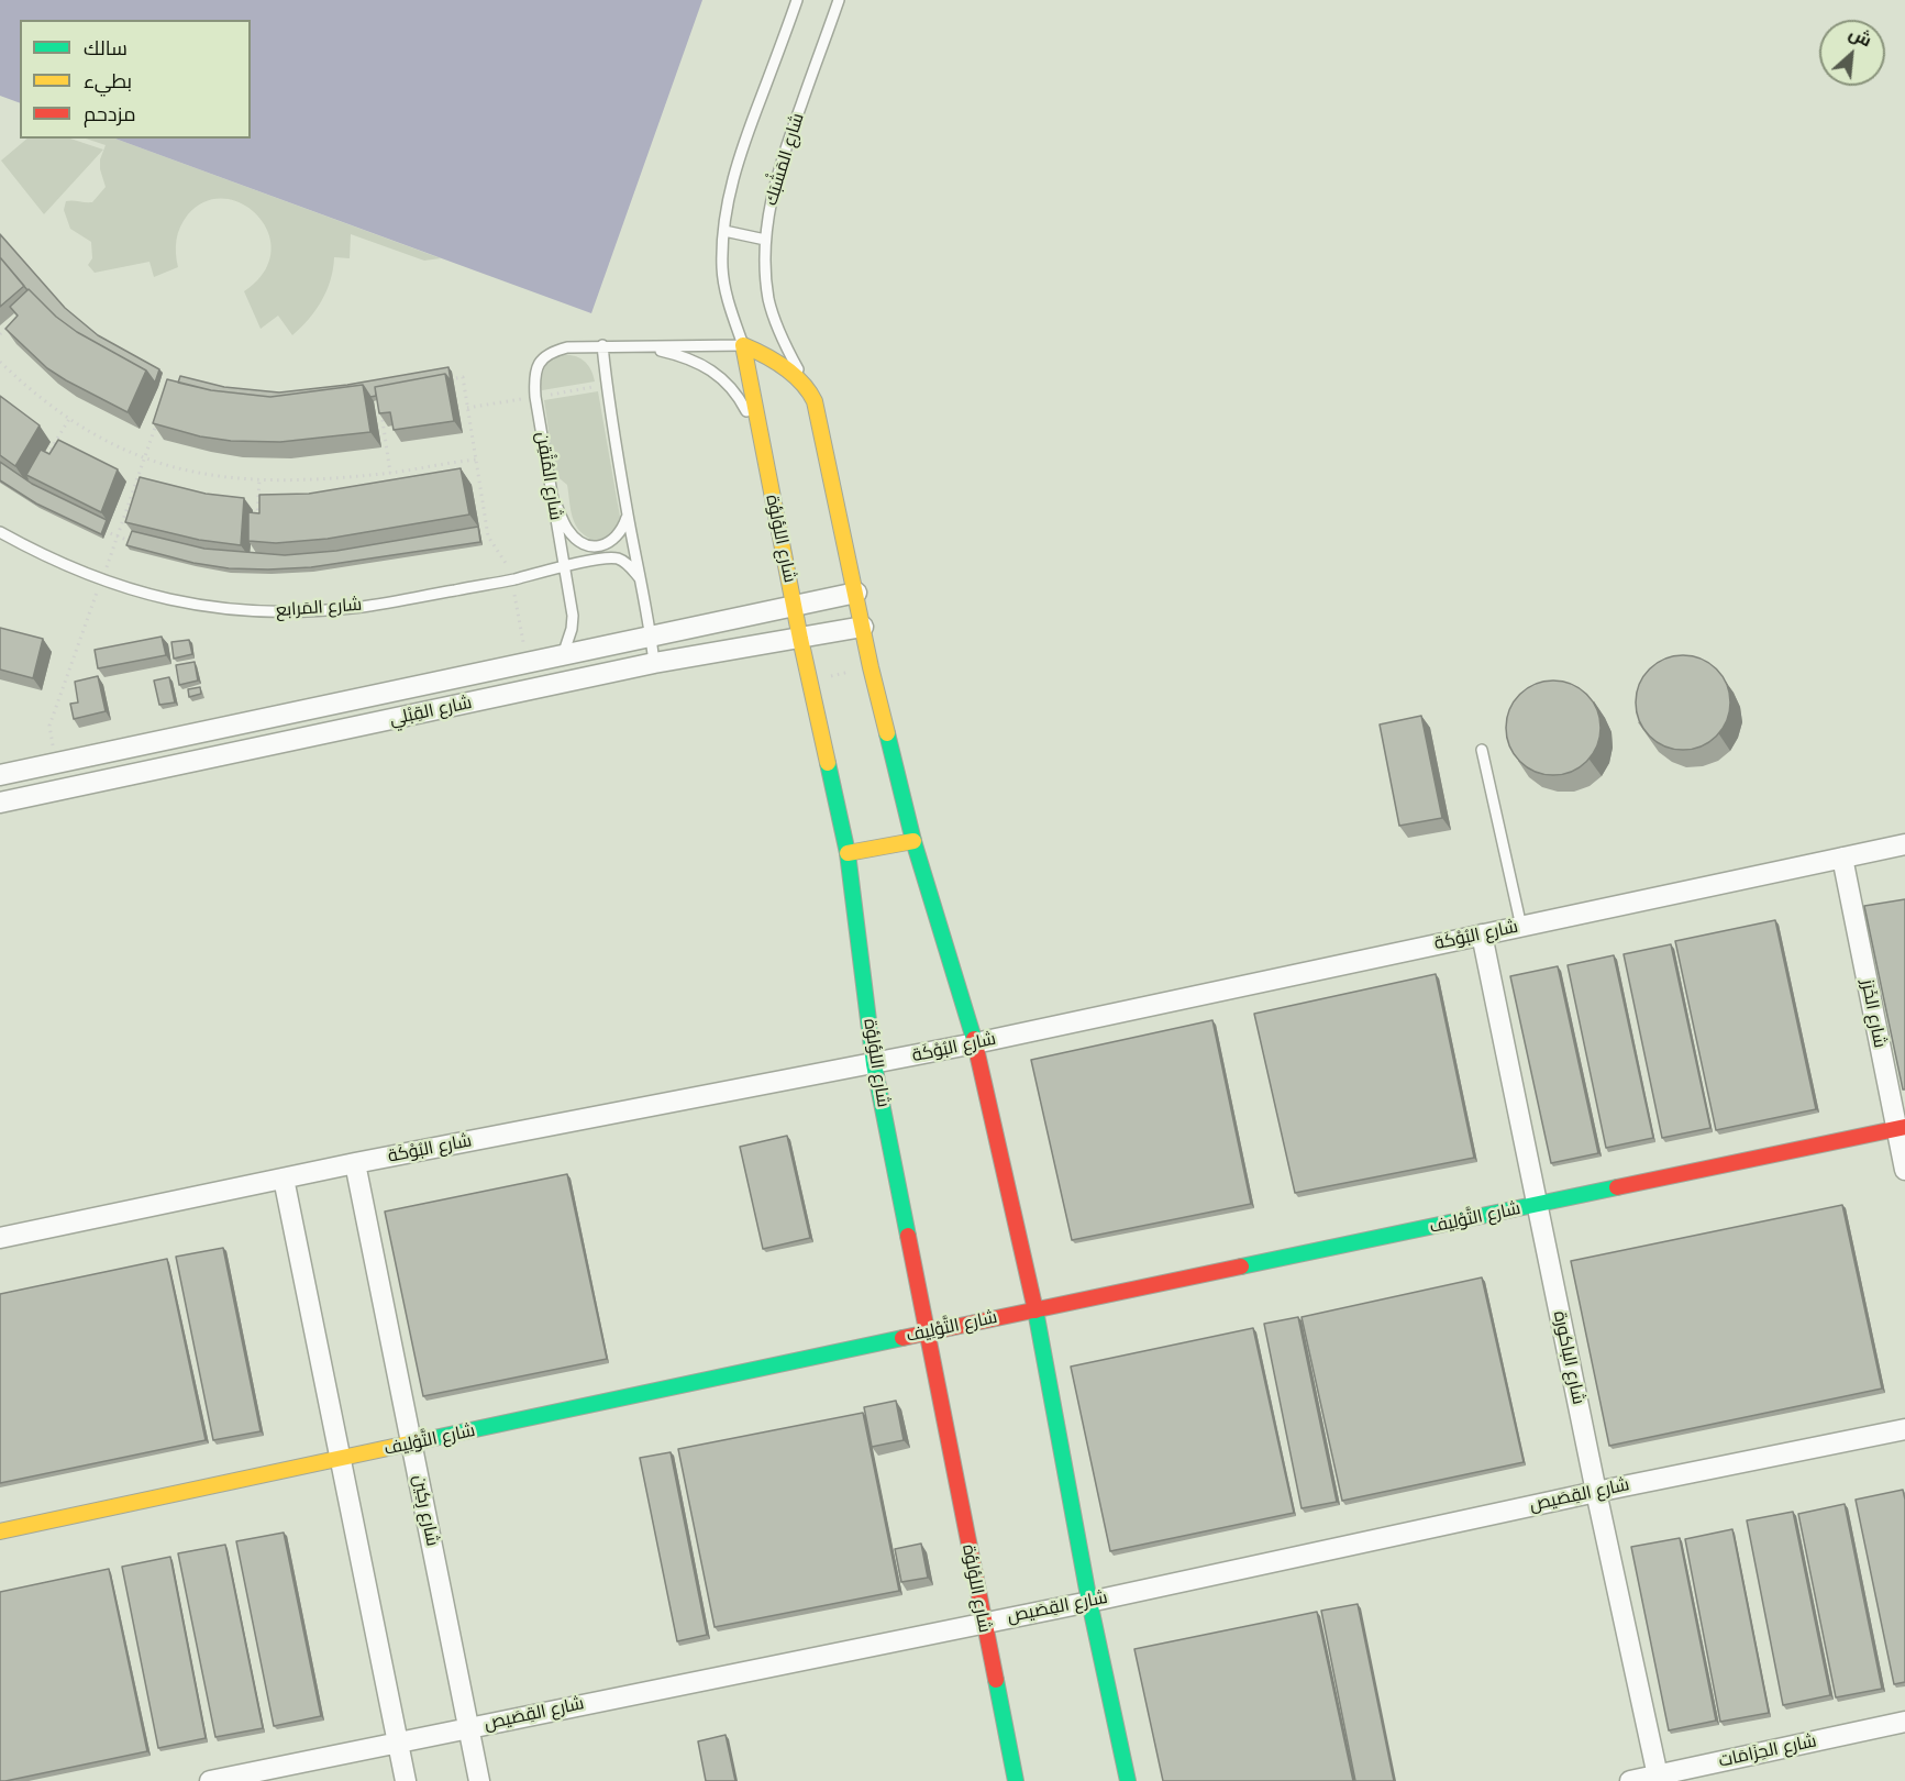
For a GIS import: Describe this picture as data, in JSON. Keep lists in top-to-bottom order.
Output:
{
  "streets": {
    "street": [
      "شارع اللؤلؤة",
      "شارع القِبْلي",
      "شارع البُوْكَة",
      "شارع الخَرَز",
      "شارع التَّوْلِيف",
      "شارع الباكورة",
      "شارع القِصَيص",
      "شارع رِكِين",
      "شارع الحِزَامَات"
    ],
    "lane": ["شارع المَشْبَك", "شارع المُتْقِن", "شارع المَرابع"]
  },
  "crossings": [
    ["شارع المُتْقِن", "شارع اللؤلؤة"],
    ["شارع المُتْقِن", "شارع المَرابع"],
    ["شارع المُتْقِن", "شارع القِبْلي"],
    ["شارع اللؤلؤة", "شارع القِبْلي"],
    ["شارع اللؤلؤة", "شارع البُوْكَة"],
    ["شارع اللؤلؤة", "شارع التَّوْلِيف"],
    ["شارع اللؤلؤة", "شارع القِصَيص"],
    ["شارع البُوْكَة", "شارع الخَرَز"],
    ["شارع البُوْكَة", "شارع الباكورة"],
    ["شارع البُوْكَة", "شارع رِكِين"],
    ["شارع الخَرَز", "شارع التَّوْلِيف"],
    ["شارع التَّوْلِيف", "شارع الباكورة"],
    ["شارع التَّوْلِيف", "شارع رِكِين"],
    ["شارع الباكورة", "شارع القِصَيص"],
    ["شارع الباكورة", "شارع الحِزَامَات"],
    ["شارع القِصَيص", "شارع رِكِين"]
  ],
  "legend": ["سالك", "بطيء", "مزدحم"],
  "north": "top right"
}
